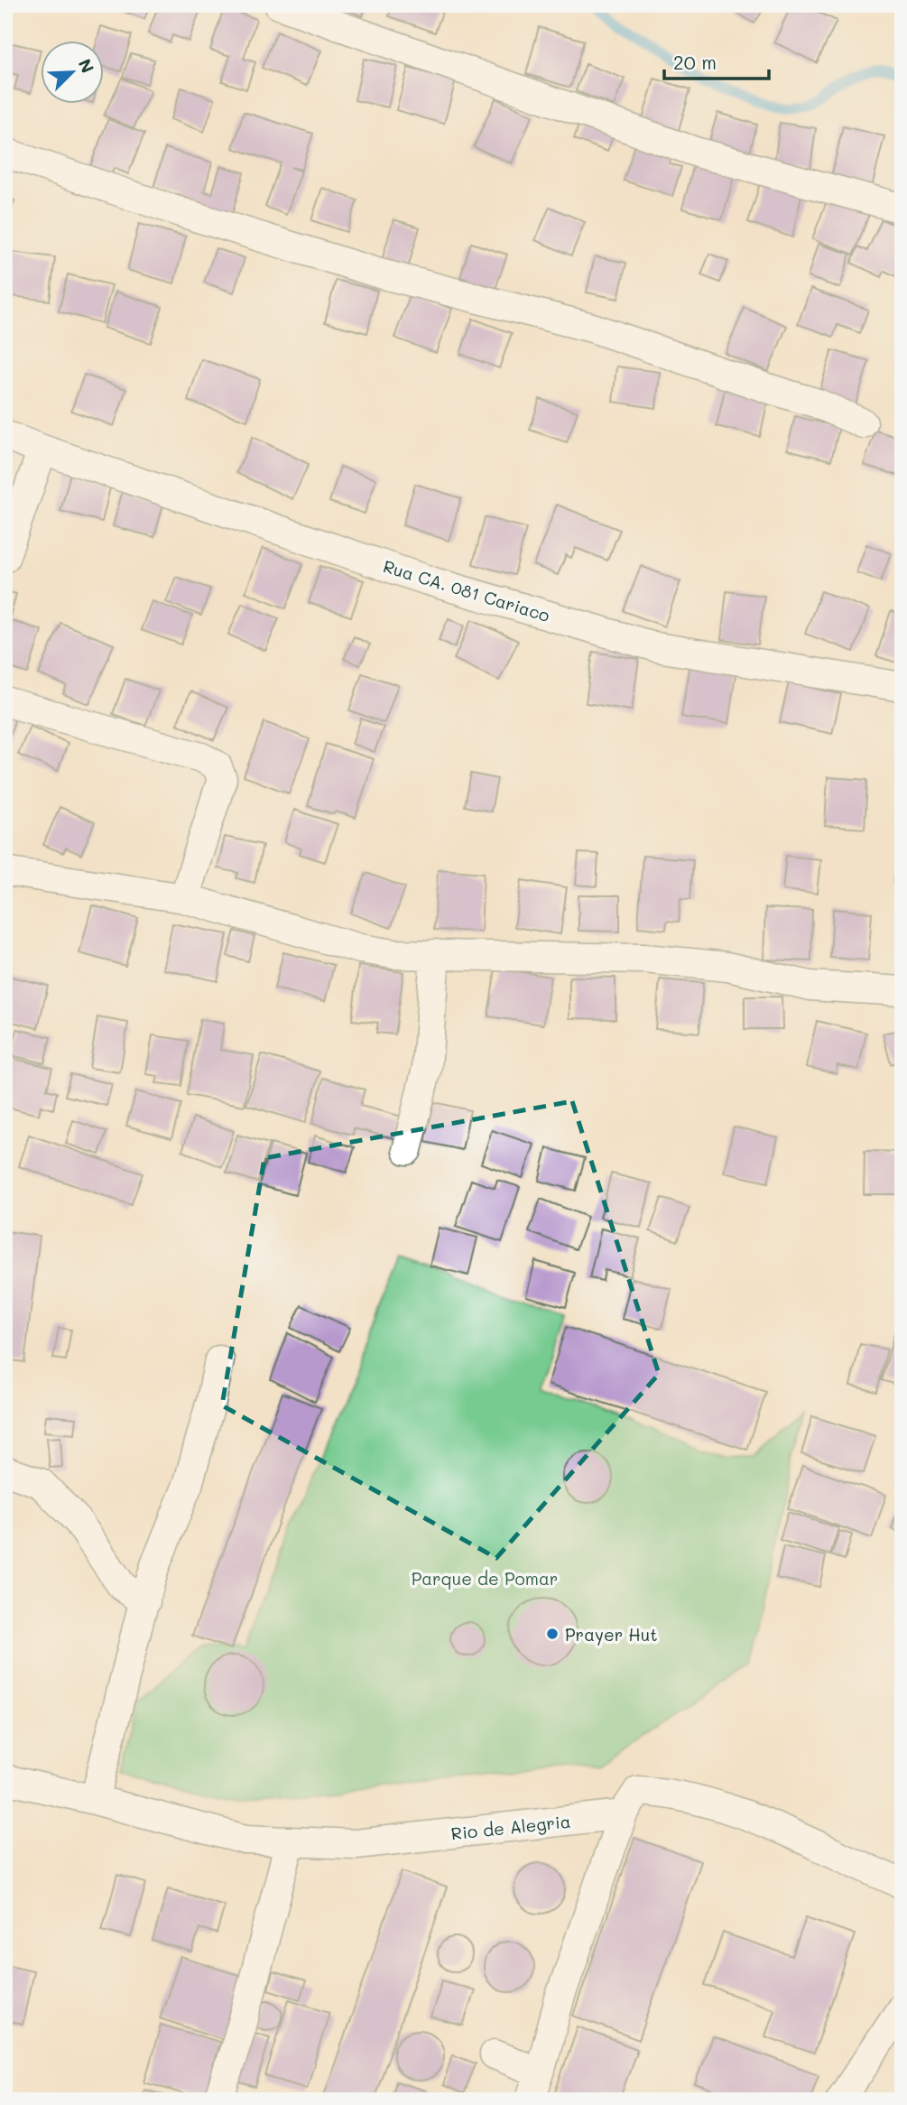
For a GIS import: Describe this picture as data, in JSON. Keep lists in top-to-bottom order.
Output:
{
  "streets": {
    "street": ["Rua CA. 081 Cariaco", "Rio de Alegria"]
  },
  "parks": ["Parque de Pomar"],
  "places": ["Prayer Hut"],
  "scale_bar": "20 m",
  "north": "top right"
}
